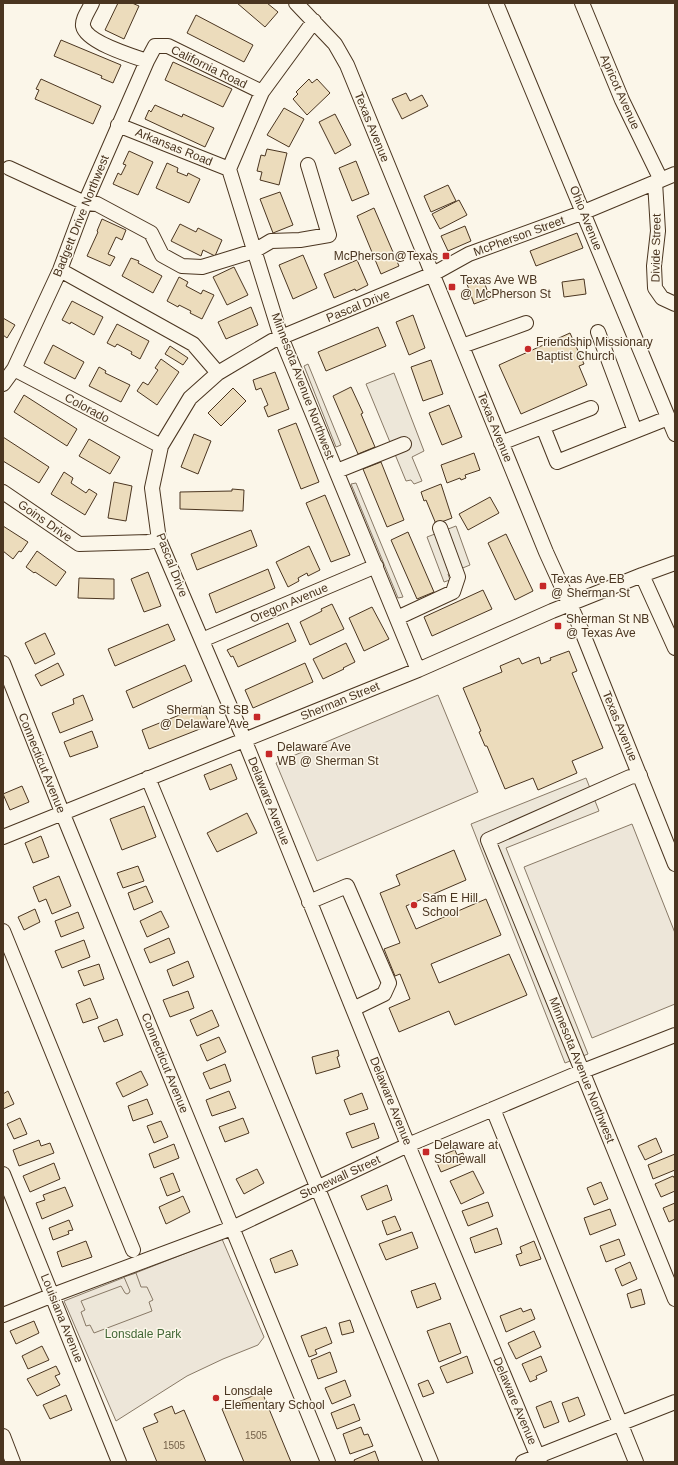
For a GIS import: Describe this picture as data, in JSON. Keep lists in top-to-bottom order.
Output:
{
  "streets": {
    "street": [
      "California Road",
      "Apricot Avenue",
      "Texas Avenue",
      "Arkansas Road",
      "Badgett Drive Northwest",
      "Ohio Avenue",
      "McPherson Street",
      "Divide Street",
      "Pascal Drive",
      "Minnesota Avenue Northwest",
      "Colorado",
      "Goins Drive",
      "Oregon Avenue",
      "Sherman Street",
      "Connecticut Avenue",
      "Delaware Avenue",
      "Stonewall Street",
      "Louisiana Avenue"
    ]
  },
  "crossings": [
    ["California Road", "Badgett Drive Northwest"],
    ["Apricot Avenue", "McPherson Street"],
    ["Apricot Avenue", "Divide Street"],
    ["Texas Avenue", "McPherson Street"],
    ["Texas Avenue", "Pascal Drive"],
    ["Texas Avenue", "Minnesota Avenue Northwest"],
    ["Texas Avenue", "Sherman Street"],
    ["Arkansas Road", "Badgett Drive Northwest"],
    ["Arkansas Road", "Minnesota Avenue Northwest"],
    ["Badgett Drive Northwest", "Colorado"],
    ["Ohio Avenue", "McPherson Street"],
    ["McPherson Street", "Divide Street"],
    ["McPherson Street", "Pascal Drive"],
    ["Pascal Drive", "Minnesota Avenue Northwest"],
    ["Pascal Drive", "Colorado"],
    ["Pascal Drive", "Goins Drive"],
    ["Pascal Drive", "Oregon Avenue"],
    ["Pascal Drive", "Sherman Street"],
    ["Pascal Drive", "Delaware Avenue"],
    ["Minnesota Avenue Northwest", "Oregon Avenue"],
    ["Minnesota Avenue Northwest", "Sherman Street"],
    ["Minnesota Avenue Northwest", "Stonewall Street"],
    ["Sherman Street", "Connecticut Avenue"],
    ["Sherman Street", "Delaware Avenue"],
    ["Connecticut Avenue", "Stonewall Street"],
    ["Delaware Avenue", "Stonewall Street"],
    ["Stonewall Street", "Louisiana Avenue"]
  ],
  "parks": ["Lonsdale Park"],
  "places": {
    "transit": [
      "McPherson@Texas",
      "Texas Ave WB @ McPherson St",
      "Texas Ave EB @ Sherman St",
      "Sherman St NB @ Texas Ave",
      "Sherman St SB @ Delaware Ave",
      "Delaware Ave WB @ Sherman St",
      "Delaware at Stonewall"
    ],
    "other": ["Friendship Missionary Baptist Church", "Sam E Hill School", "Lonsdale Elementary School"]
  },
  "house_numbers": ["1505", "1505"]
}
